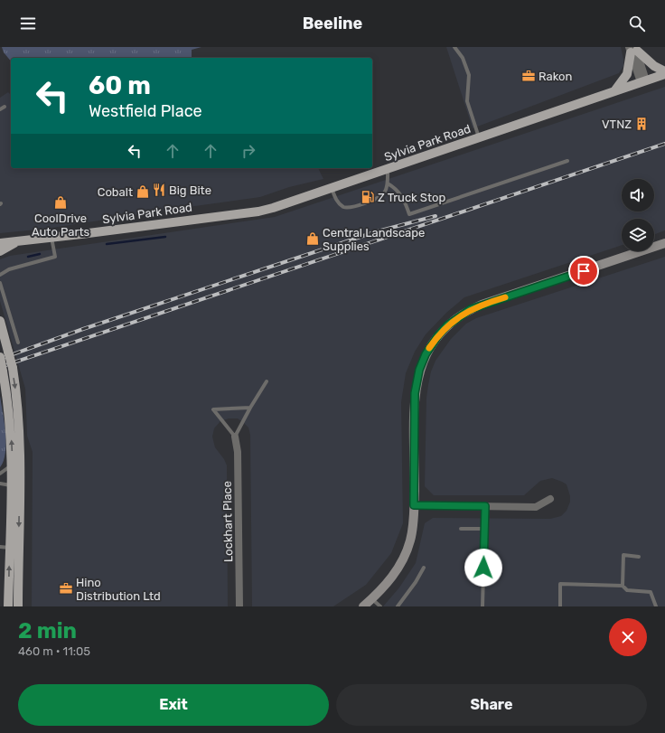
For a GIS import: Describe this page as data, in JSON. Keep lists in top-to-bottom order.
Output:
{
  "streets": {
    "main road": ["Sylvia Park Road"],
    "street": ["Lockhart Place"]
  },
  "places": {
    "office": ["Rakon", "Hino Distribution Ltd"],
    "building": ["VTNZ"],
    "restaurant": ["Big Bite"],
    "shop": ["Cobalt", "CoolDrive Auto Parts", "Central Landscape Supplies"],
    "fuel station": ["Z Truck Stop"]
  },
  "page": {
    "header": "Beeline",
    "turn": ["60 m", "Westfield Place"],
    "heading": ["2 min", "460 m · 11:05"],
    "buttons": ["Exit", "Share"]
  }
}
